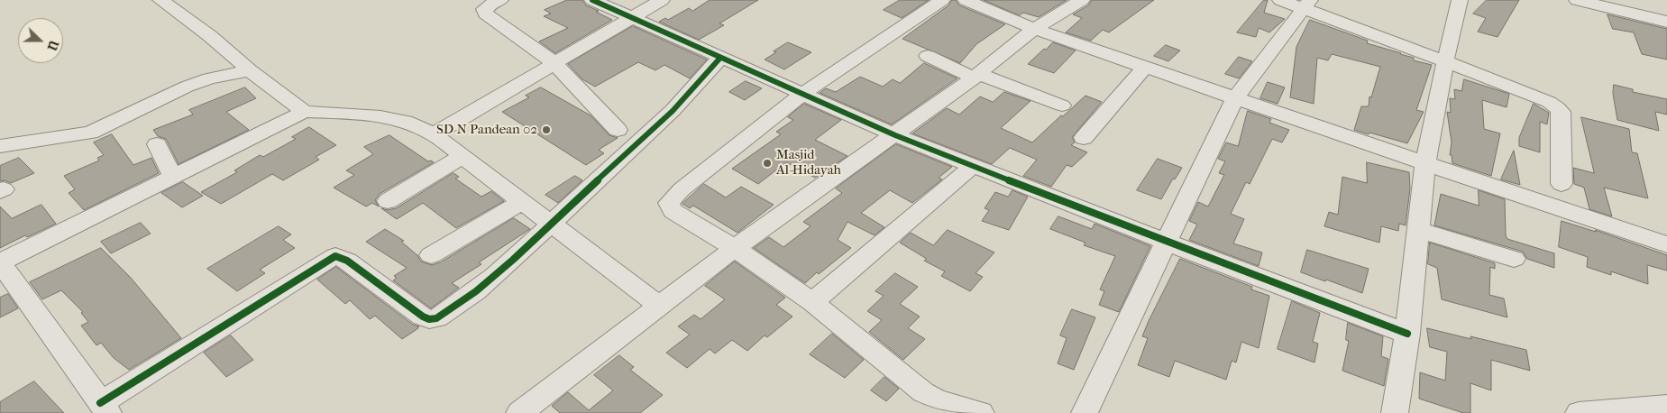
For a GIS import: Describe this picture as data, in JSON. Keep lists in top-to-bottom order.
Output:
{
  "places": ["SD N Pandean 02", "Masjid Al-Hidayah"],
  "north": "right"
}
